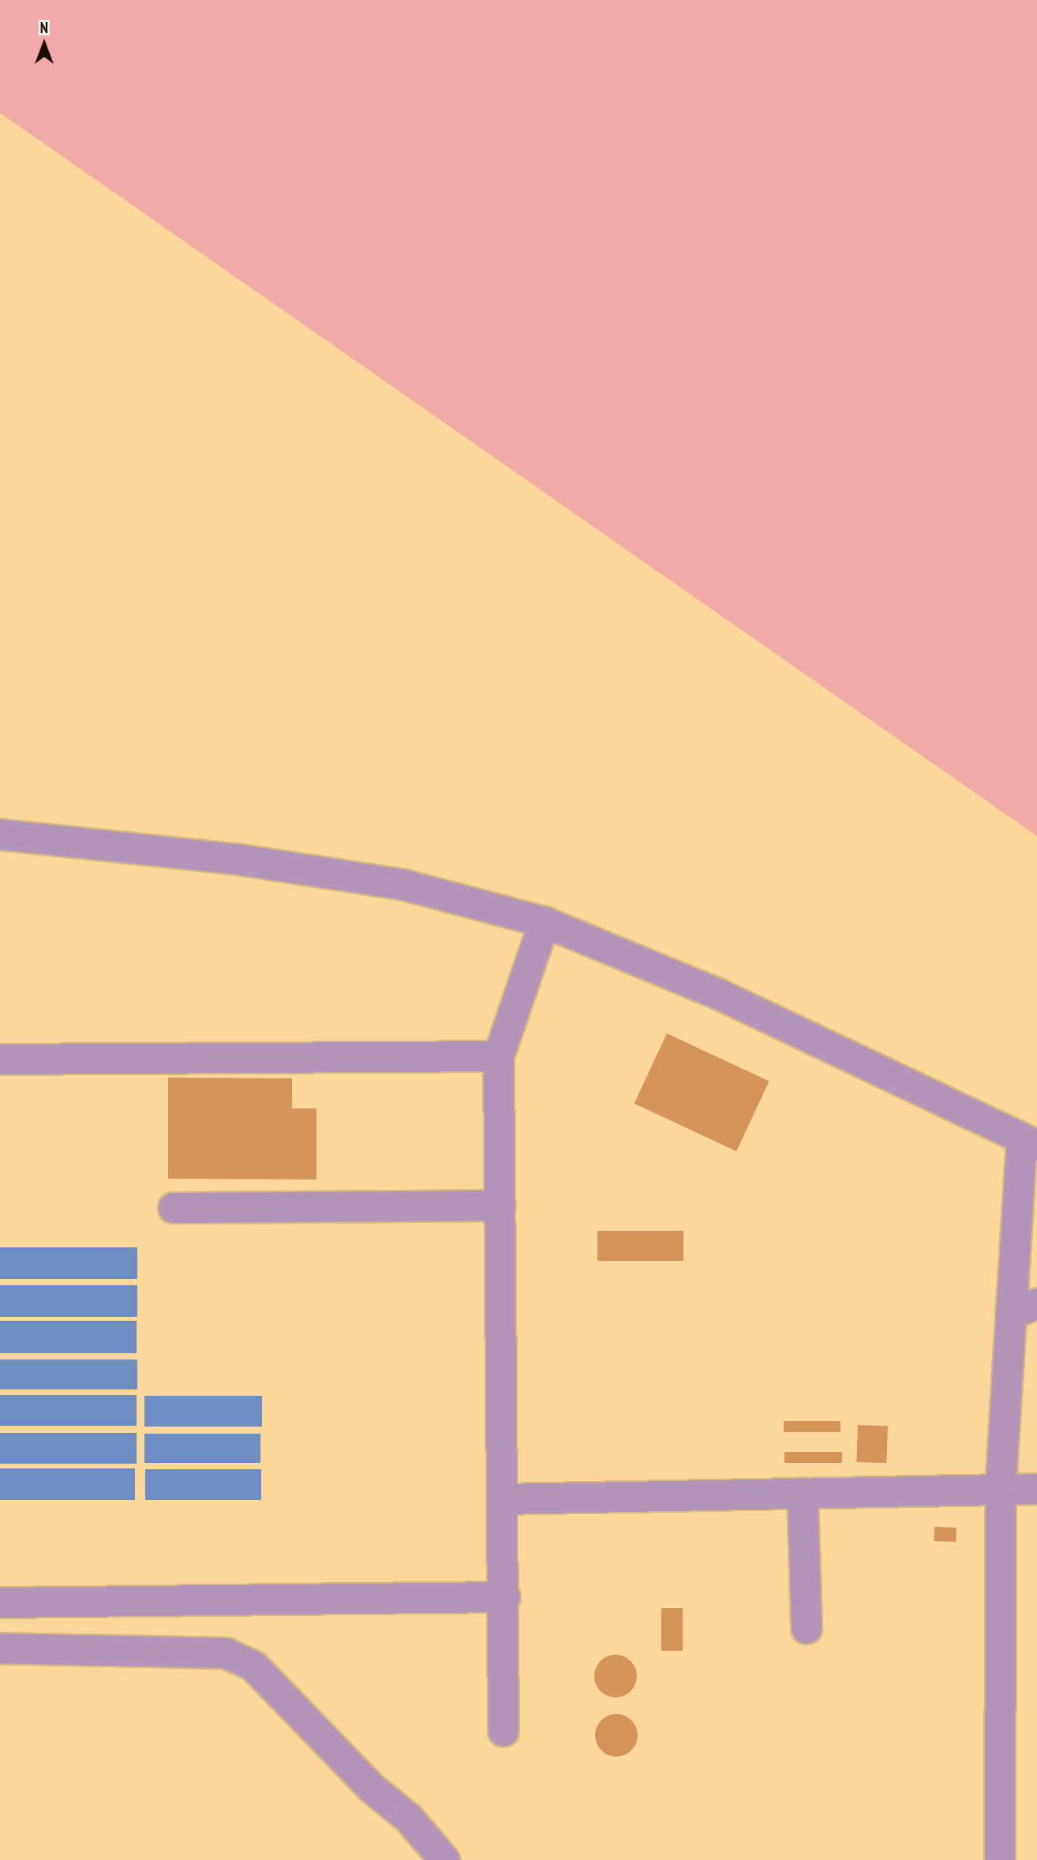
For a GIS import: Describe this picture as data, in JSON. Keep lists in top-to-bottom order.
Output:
{
  "north": "top"
}
